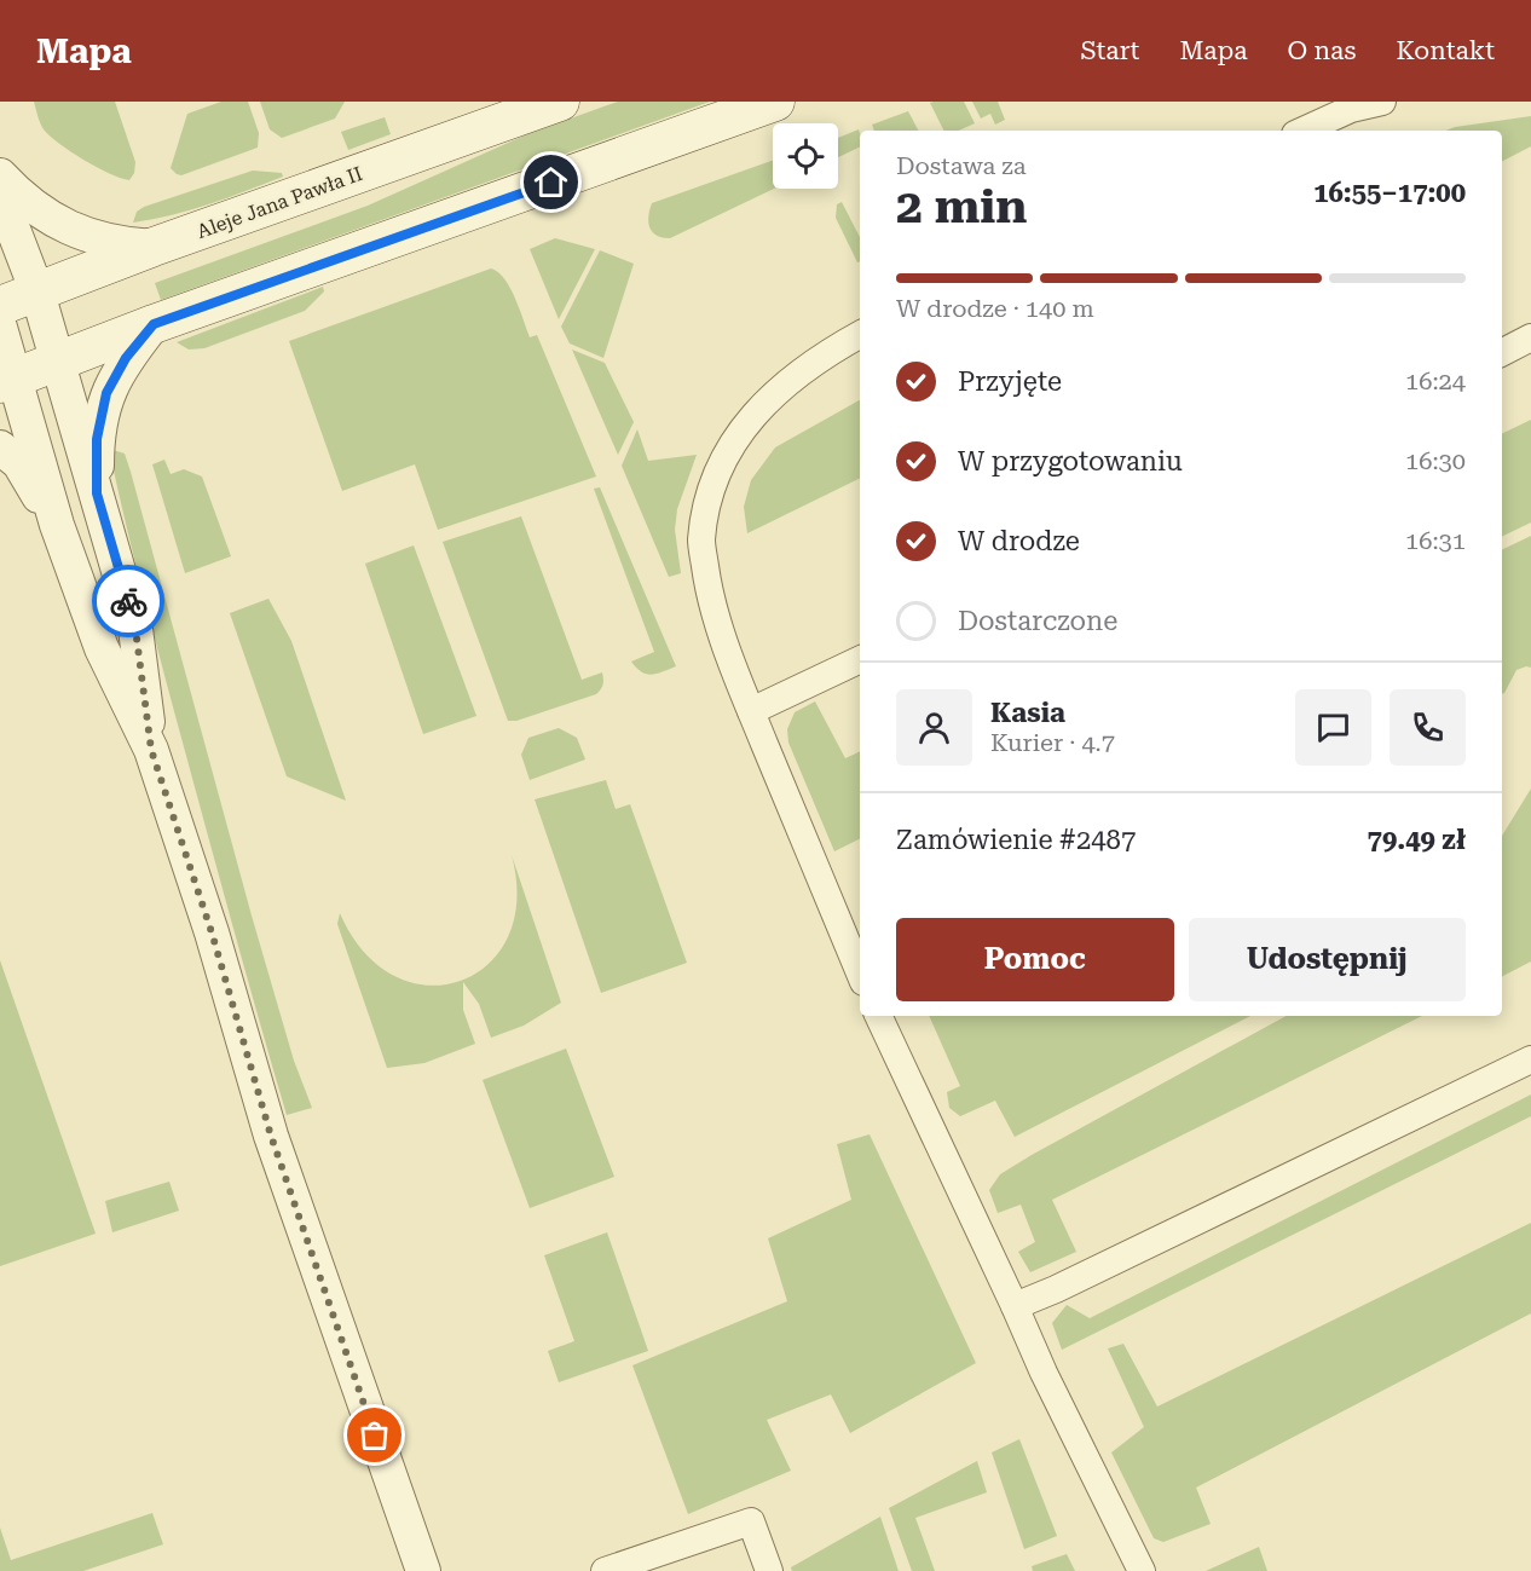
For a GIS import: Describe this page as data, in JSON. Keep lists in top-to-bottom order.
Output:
{
  "streets": {
    "main road": ["Aleje Jana Pawła II"]
  },
  "page": {
    "header": "Mapa",
    "nav": [
      "Start",
      "Mapa",
      "O nas",
      "Kontakt"
    ],
    "heading": ["2 min", "Dostawa za", "16:55–17:00"],
    "panel": [
      "Kasia",
      "Kurier · 4.7",
      "Zamówienie #2487",
      "79.49 zł"
    ],
    "bar": "W drodze · 140 m",
    "list": [
      ["Przyjęte", "16:24"],
      ["W przygotowaniu", "16:30"],
      ["W drodze", "16:31"],
      "Dostarczone"
    ],
    "buttons": ["Pomoc", "Udostępnij"]
  }
}
